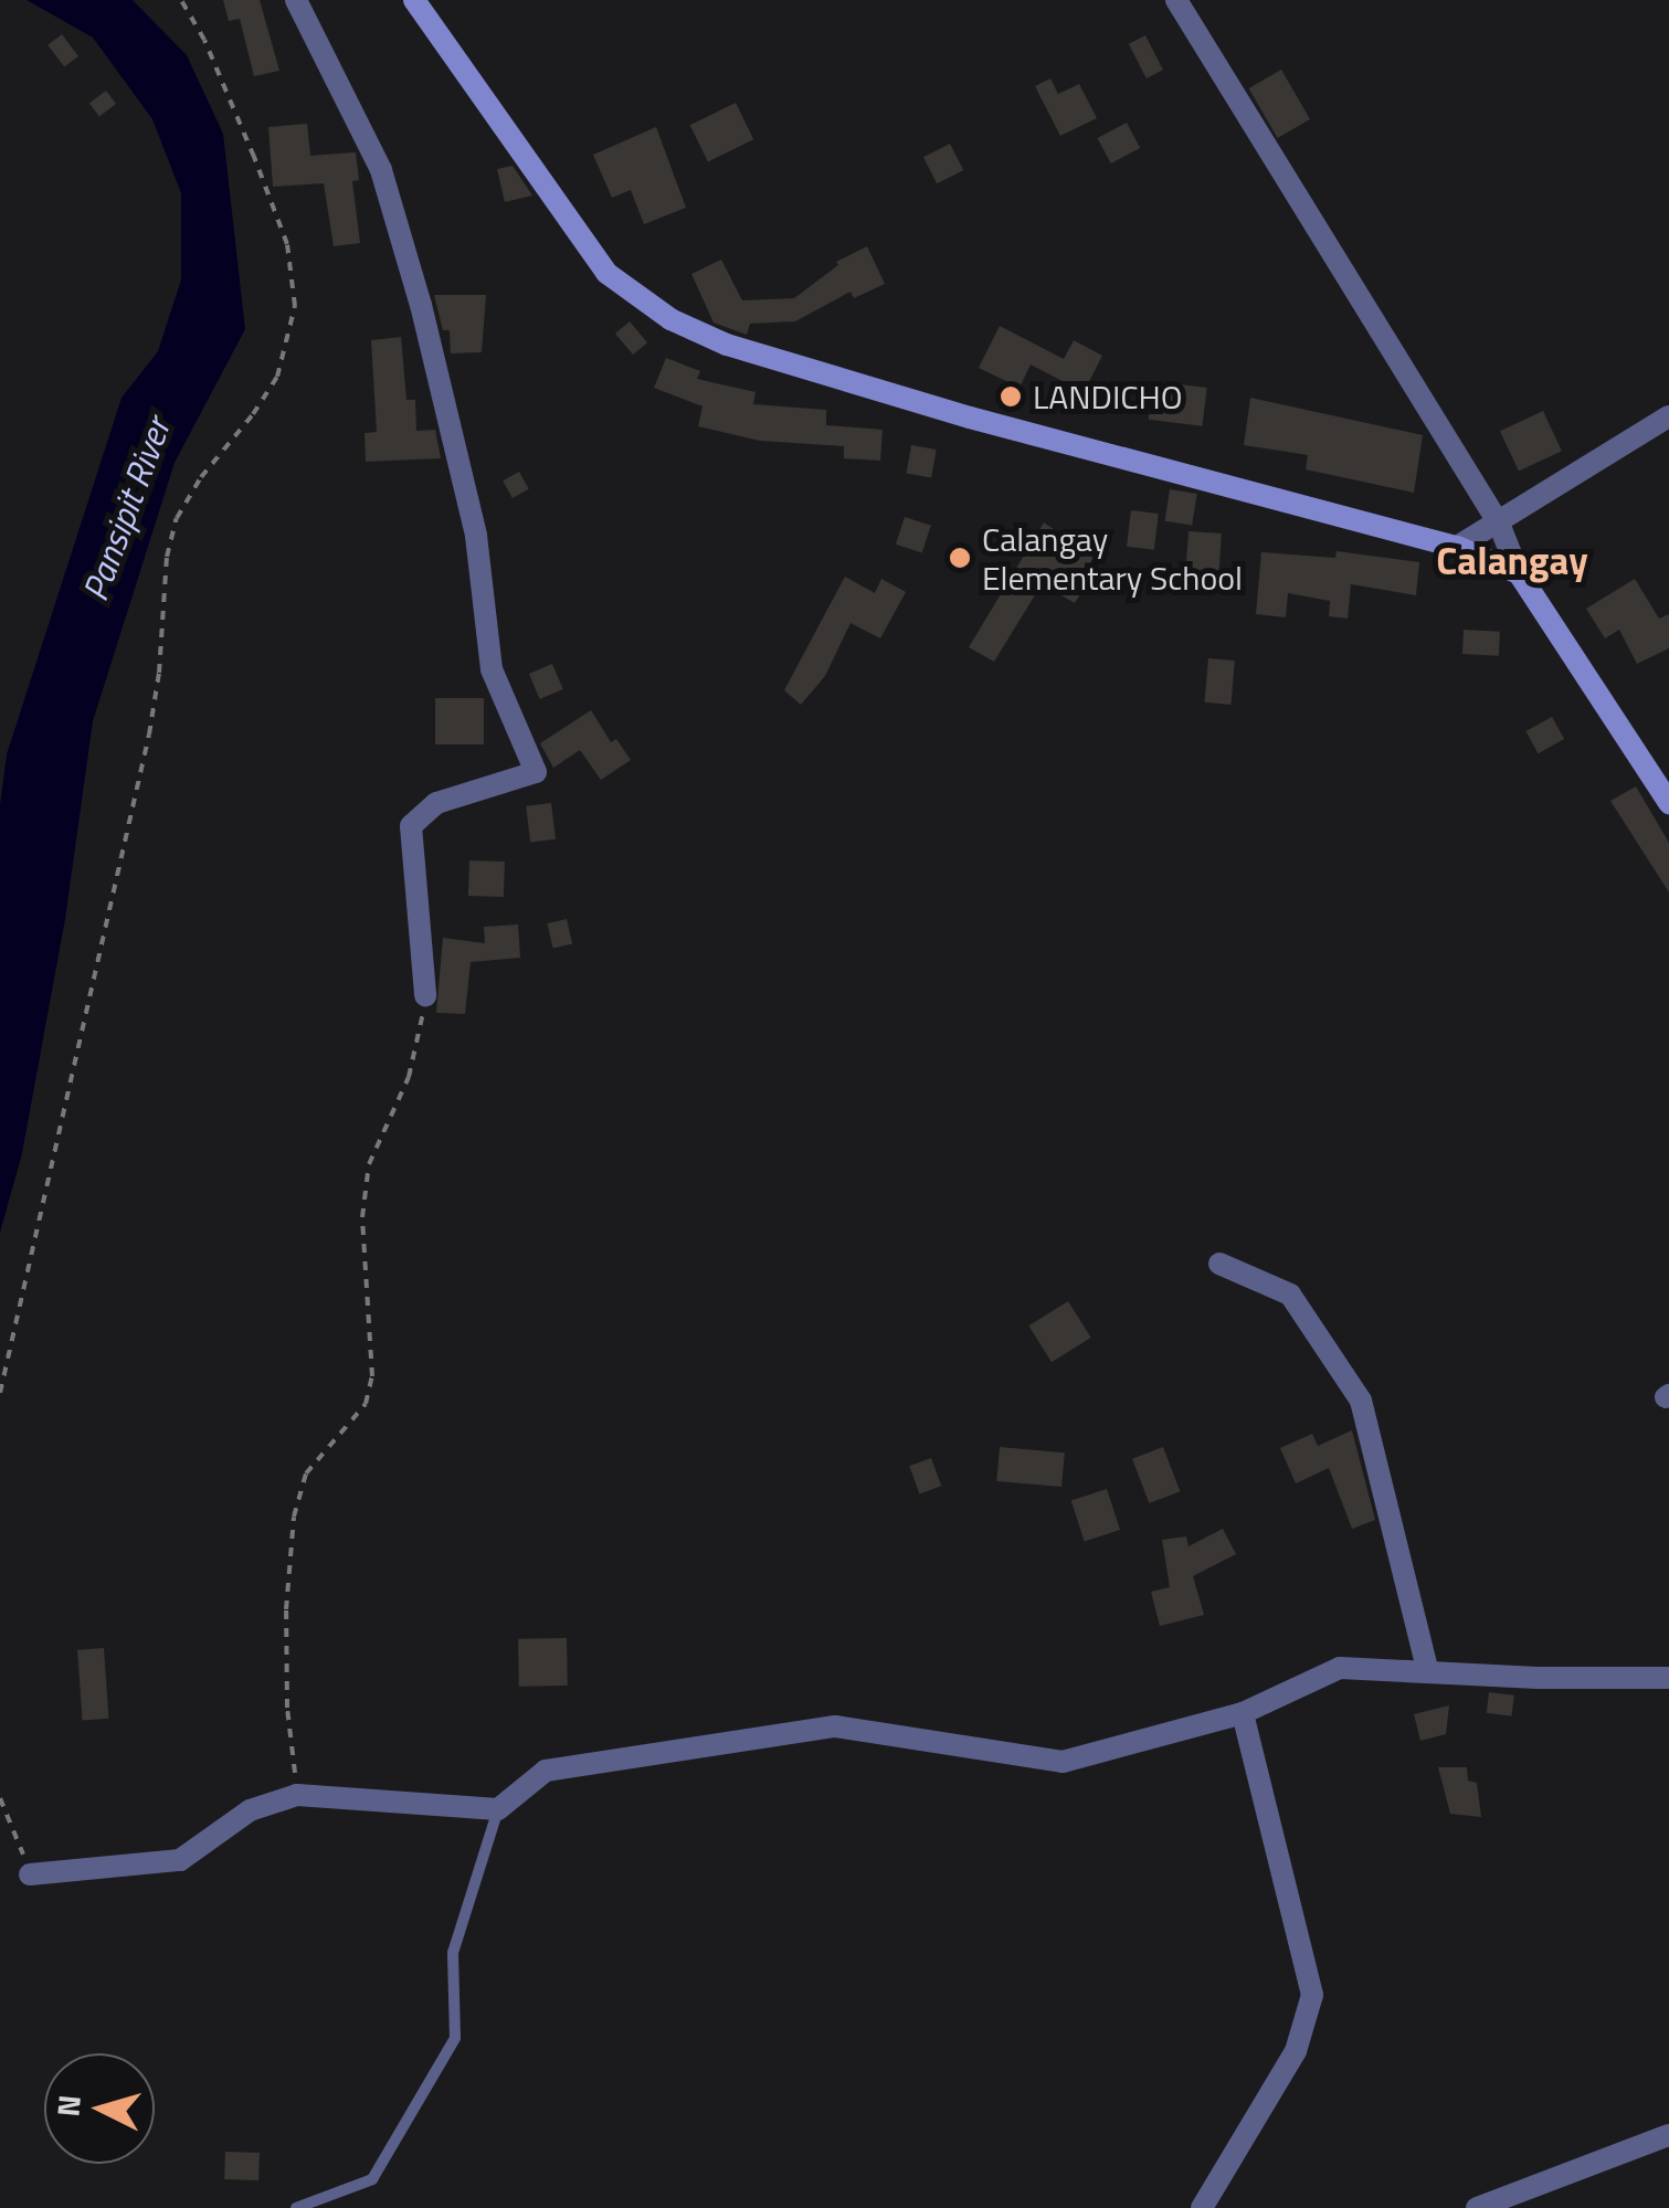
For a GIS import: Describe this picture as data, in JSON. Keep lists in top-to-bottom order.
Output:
{
  "districts": ["Calangay"],
  "water": ["Pansipit River"],
  "places": ["LANDICHO", "Calangay Elementary School"],
  "north": "left"
}
